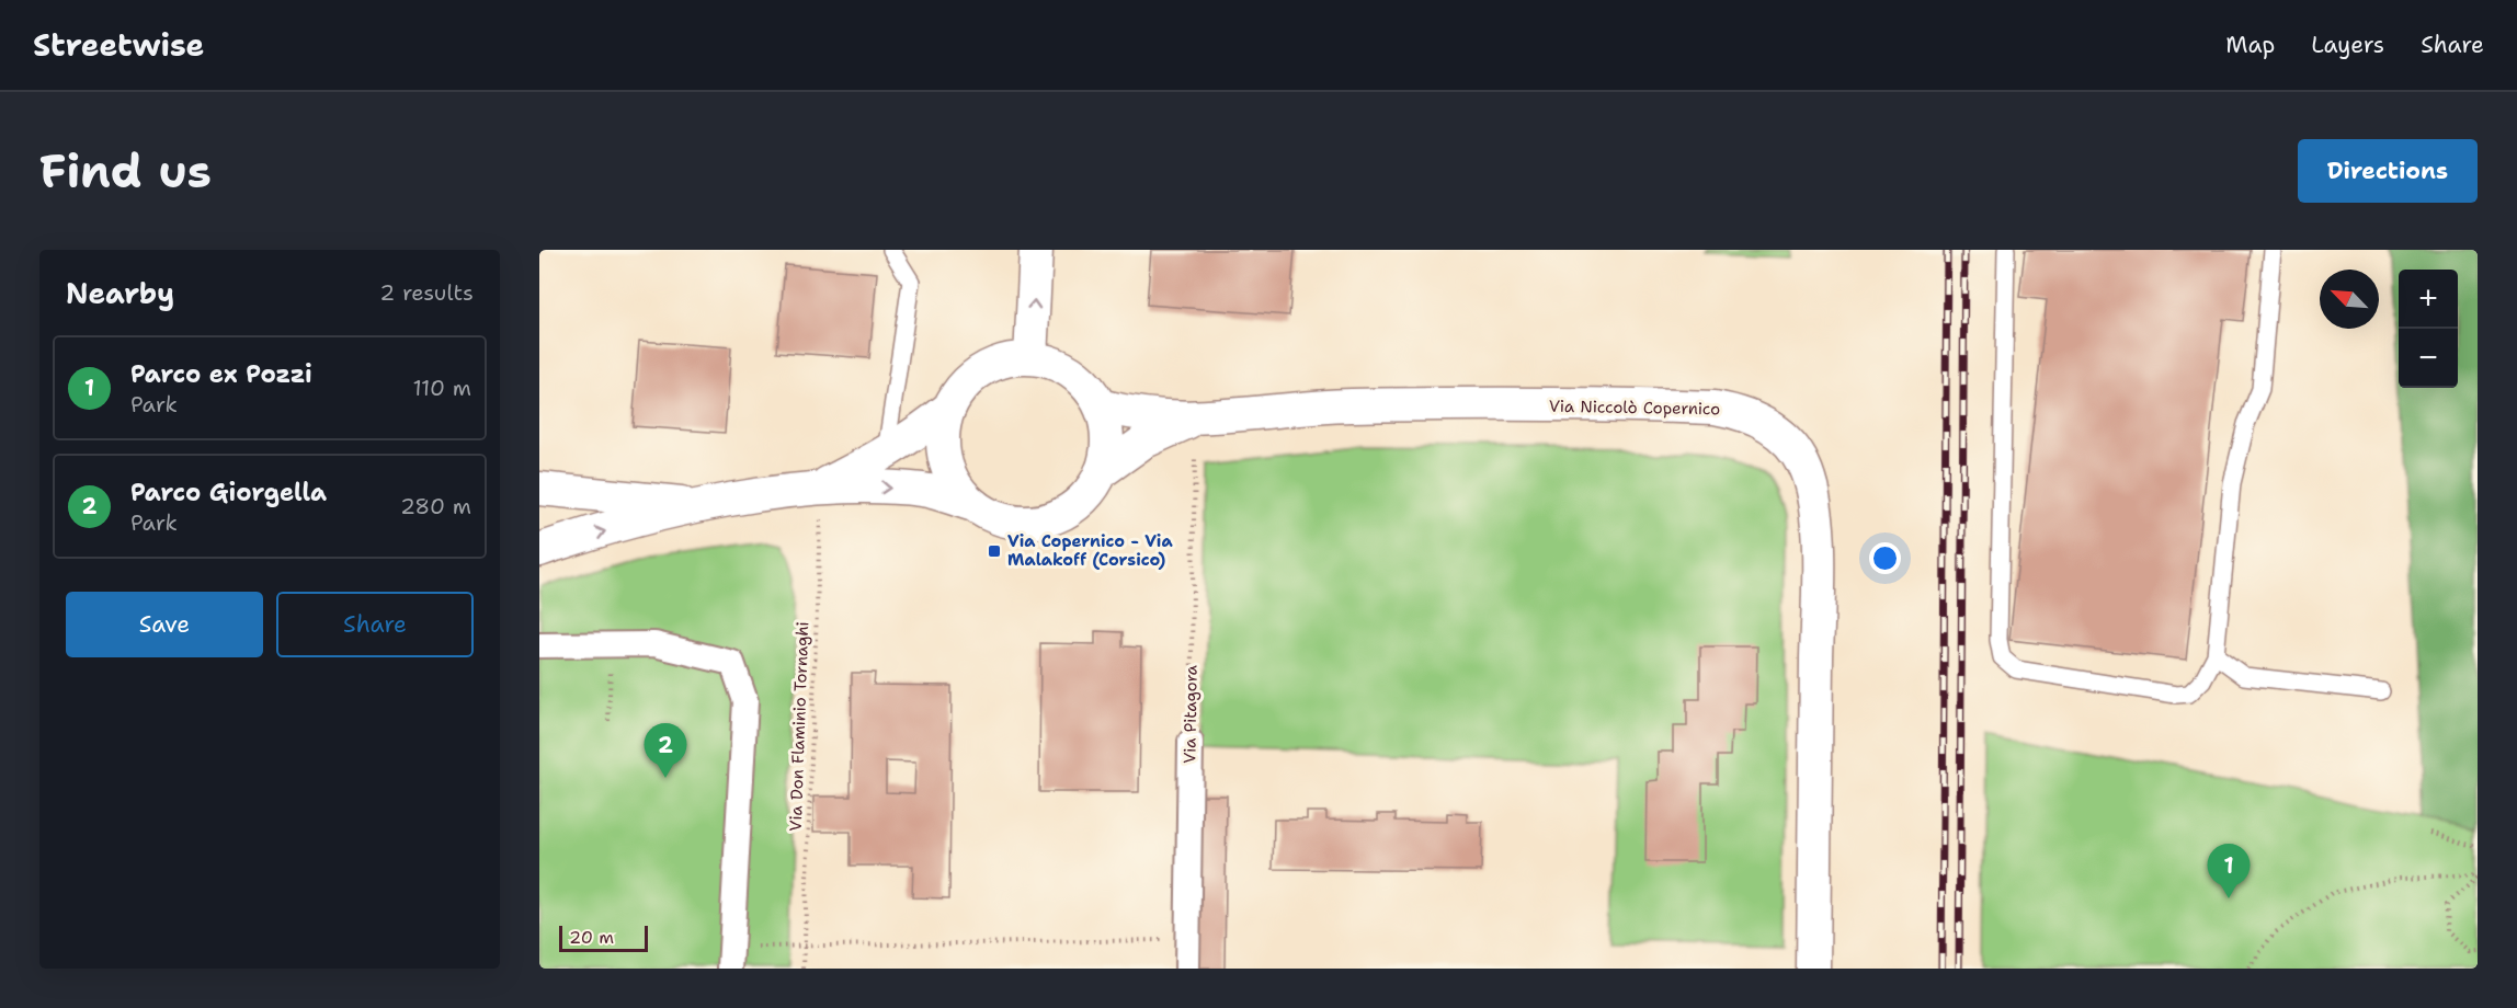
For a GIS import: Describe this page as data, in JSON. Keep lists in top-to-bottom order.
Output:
{
  "streets": {
    "street": ["Via Niccolò Copernico", "Via Pitagora"],
    "path": ["Via Don Flaminio Tornaghi"]
  },
  "places": {
    "transit": ["Via Copernico - Via Malakoff (Corsico)"]
  },
  "scale_bar": "20 m",
  "north": "top left",
  "page": {
    "header": "Streetwise",
    "nav": ["Map", "Layers", "Share"],
    "buttons": [
      "Directions",
      ["Save", "Share"]
    ],
    "title": "Find us",
    "heading": ["Nearby", "2 results"],
    "map_buttons": ["+", "−"],
    "list": [
      {
        "mark": "1",
        "name": "Parco ex Pozzi",
        "note": "Park",
        "value": "110 m"
      },
      {
        "mark": "2",
        "name": "Parco Giorgella",
        "note": "Park",
        "value": "280 m"
      }
    ],
    "pins": ["2", "1"],
    "scale": "20 m"
  }
}
